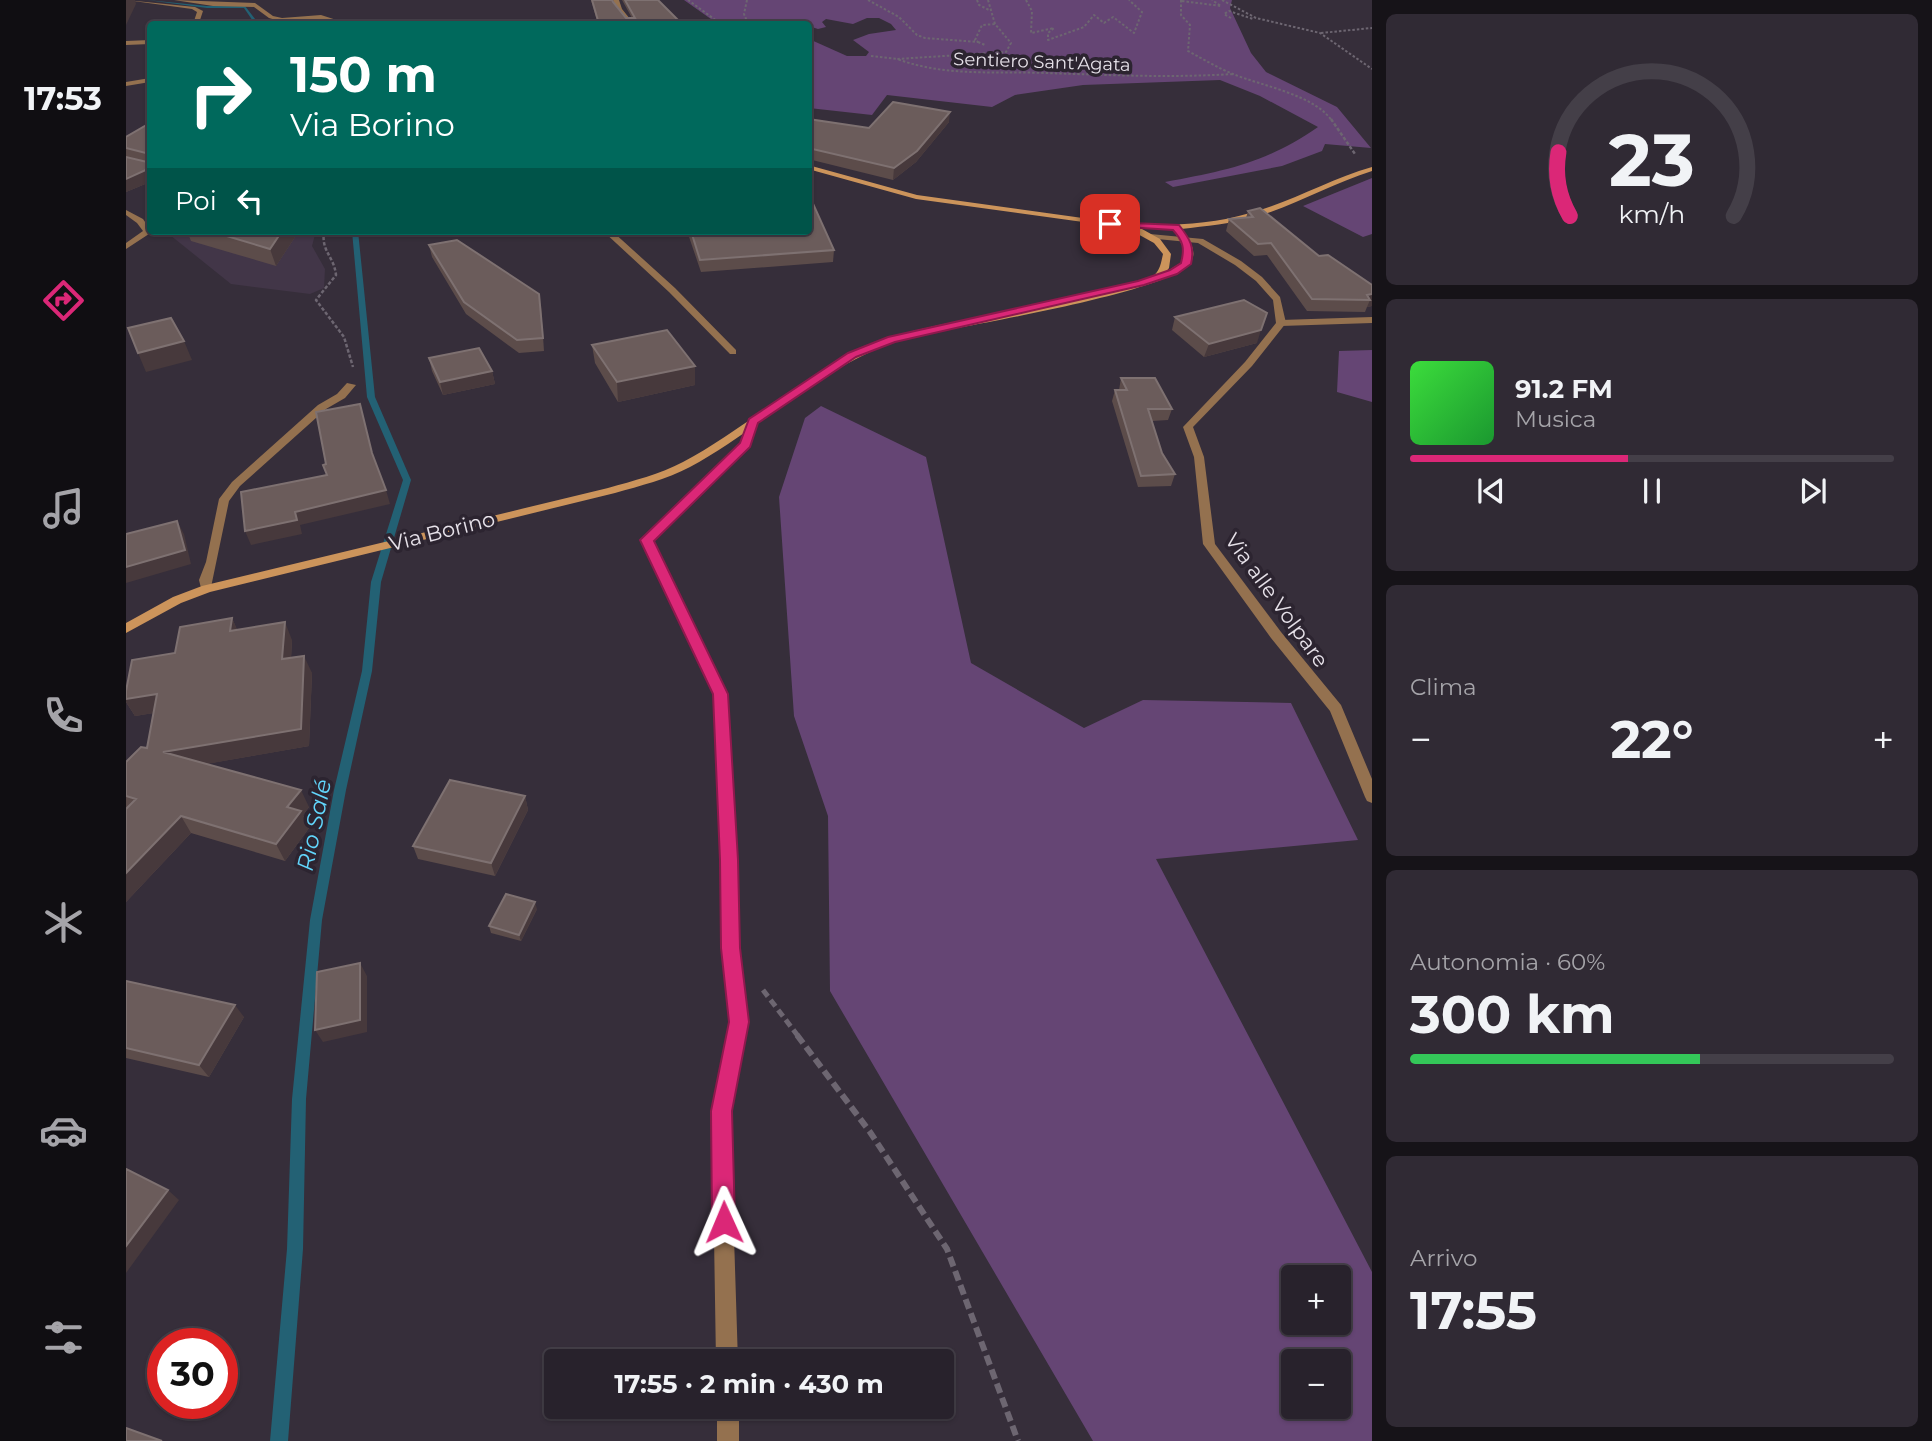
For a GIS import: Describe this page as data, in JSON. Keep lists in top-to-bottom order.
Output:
{
  "streets": {
    "street": ["Via Borino", "Via alle Volpare"],
    "path": ["Sentiero Sant'Agata"]
  },
  "water": ["Rio Salé"],
  "page": {
    "tabs": "17:53",
    "turn": ["150 m", "Via Borino"],
    "then": "Poi",
    "song": ["91.2 FM", "Musica"],
    "tile": [
      "Clima",
      ["Autonomia · 60%", "300 km"],
      ["Arrivo", "17:55"]
    ],
    "heat": ["−", "22°", "+"],
    "map_buttons": ["+", "−"],
    "limit": "30",
    "trip": "17:55 · 2 min · 430 m",
    "gauge": ["23", "km/h"]
  }
}
